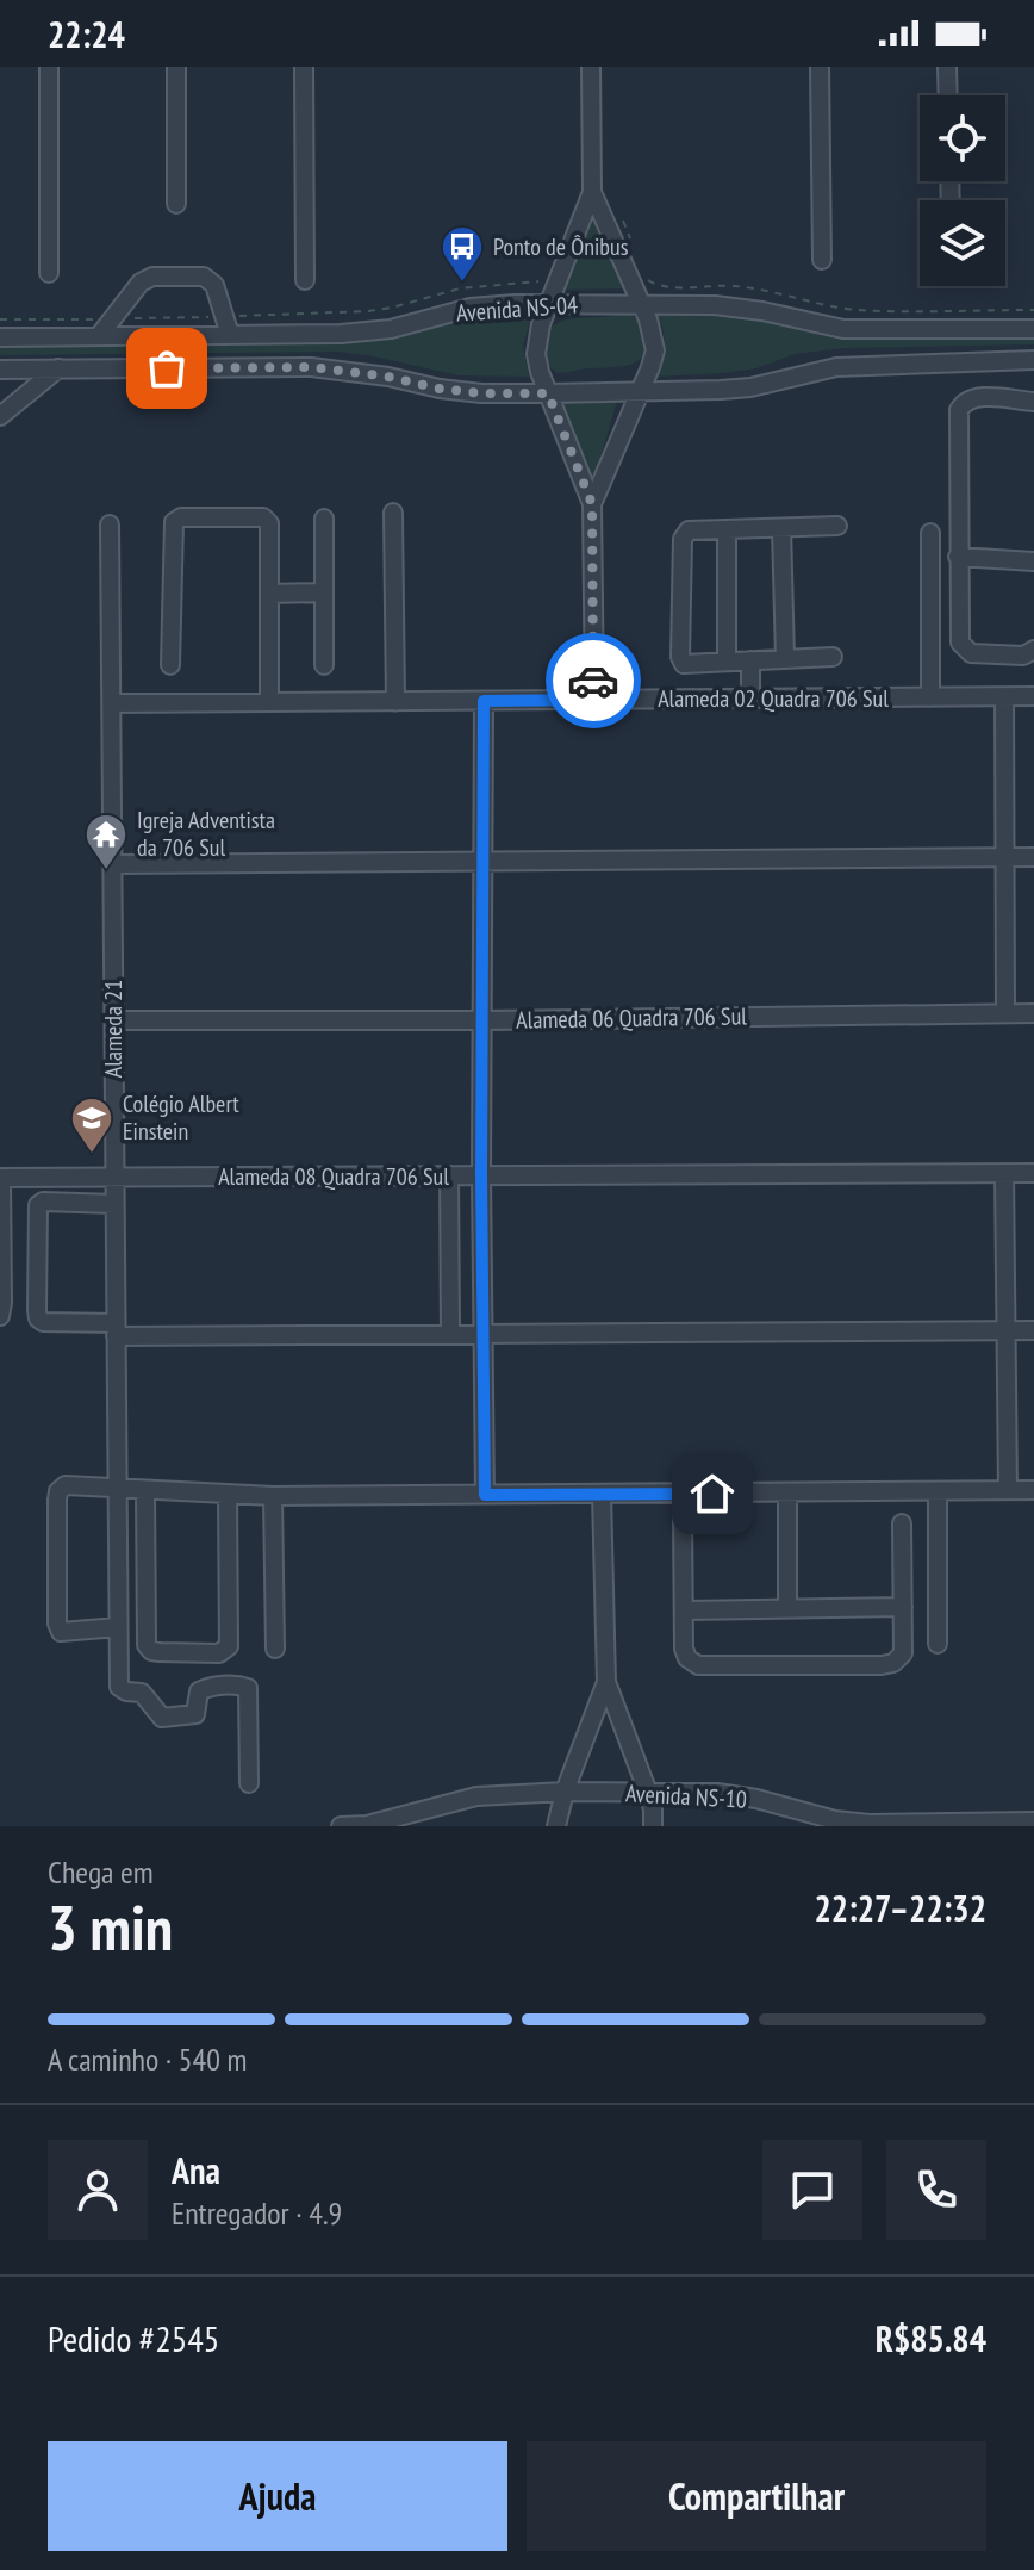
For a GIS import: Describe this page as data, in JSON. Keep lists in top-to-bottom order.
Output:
{
  "streets": {
    "street": [
      "Avenida NS-04",
      "Alameda 02 Quadra 706 Sul",
      "Alameda 06 Quadra 706 Sul",
      "Alameda 21",
      "Alameda 08 Quadra 706 Sul",
      "Avenida NS-10"
    ]
  },
  "crossings": [
    ["Alameda 02 Quadra 706 Sul", "Alameda 21"],
    ["Alameda 06 Quadra 706 Sul", "Alameda 21"],
    ["Alameda 21", "Alameda 08 Quadra 706 Sul"]
  ],
  "places": {
    "bus stop": ["Ponto de Ônibus"],
    "temple": ["Igreja Adventista da 706 Sul"],
    "school or university": ["Colégio Albert Einstein"]
  },
  "page": {
    "status": "22:24",
    "heading": ["3 min", "Chega em", "22:27–22:32"],
    "panel": [
      "Ana",
      "Entregador · 4.9",
      "Pedido #2545",
      "R$85.84"
    ],
    "bar": "A caminho · 540 m",
    "buttons": ["Ajuda", "Compartilhar"]
  }
}
